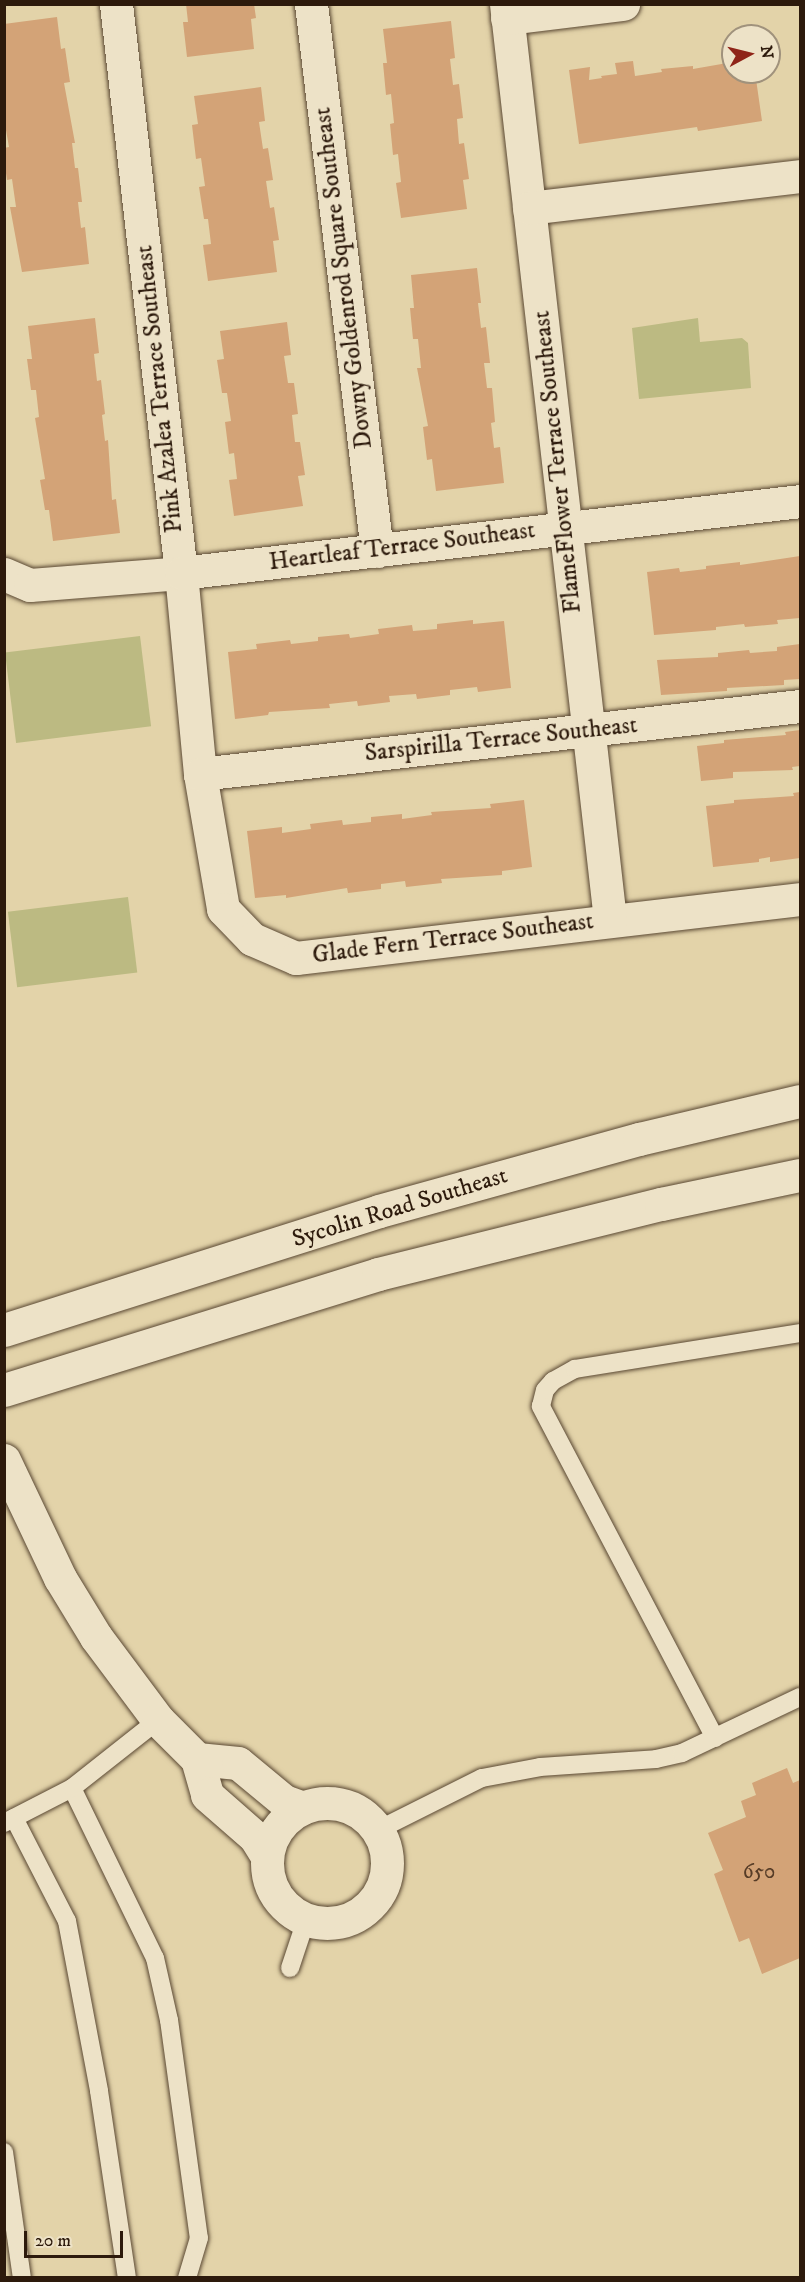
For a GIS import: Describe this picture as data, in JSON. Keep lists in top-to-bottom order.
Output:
{
  "streets": {
    "street": [
      "Downy Goldenrod Square Southeast",
      "Pink Azalea Terrace Southeast",
      "FlameFlower Terrace Southeast",
      "Heartleaf Terrace Southeast",
      "Sarspirilla Terrace Southeast",
      "Glade Fern Terrace Southeast",
      "Sycolin Road Southeast"
    ]
  },
  "crossings": [
    ["Downy Goldenrod Square Southeast", "Heartleaf Terrace Southeast"],
    ["Pink Azalea Terrace Southeast", "Heartleaf Terrace Southeast"],
    ["Pink Azalea Terrace Southeast", "Sarspirilla Terrace Southeast"],
    ["Pink Azalea Terrace Southeast", "Glade Fern Terrace Southeast"],
    ["FlameFlower Terrace Southeast", "Heartleaf Terrace Southeast"],
    ["FlameFlower Terrace Southeast", "Sarspirilla Terrace Southeast"],
    ["FlameFlower Terrace Southeast", "Glade Fern Terrace Southeast"],
    ["Sarspirilla Terrace Southeast", "Glade Fern Terrace Southeast"]
  ],
  "house_numbers": ["650"],
  "scale_bar": "20 m",
  "north": "right"
}
